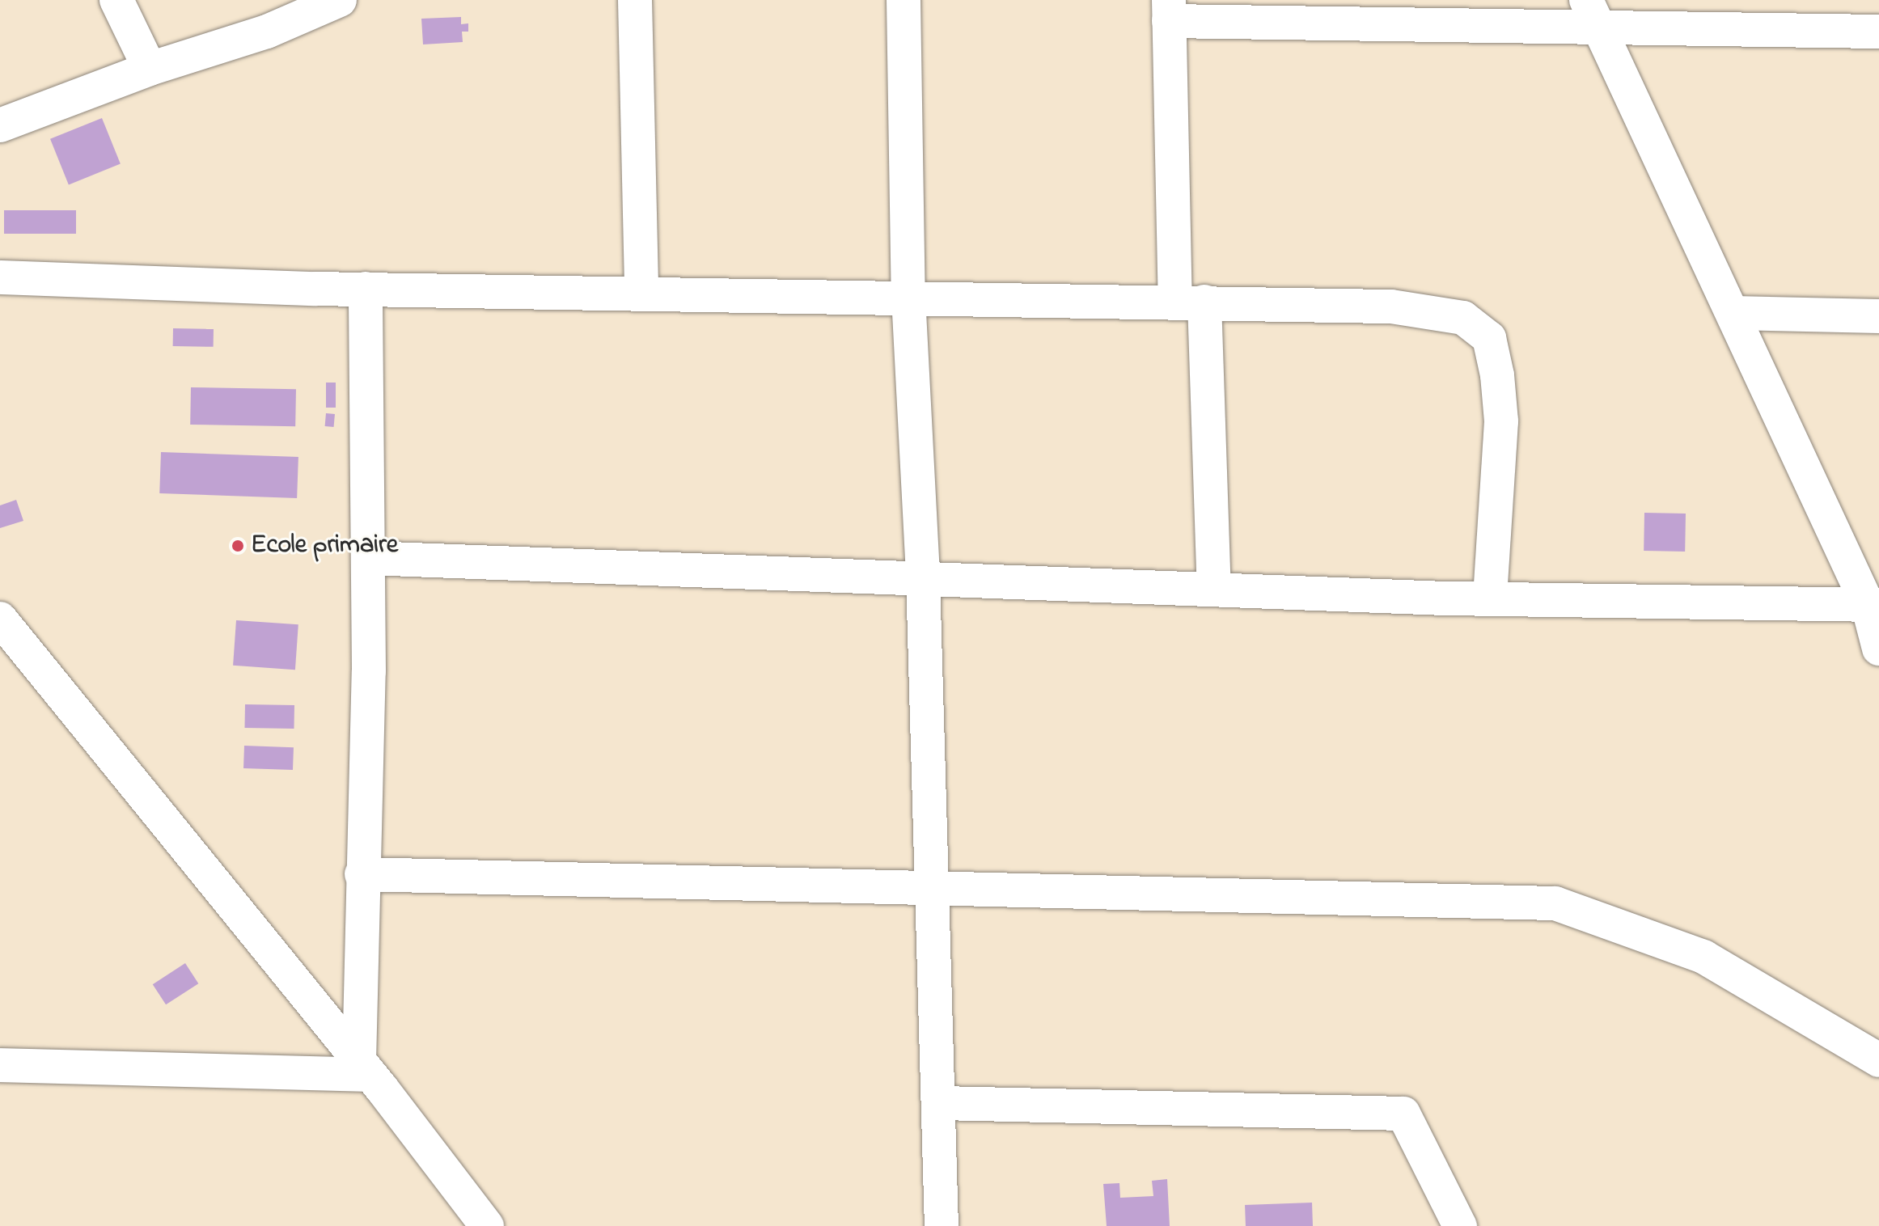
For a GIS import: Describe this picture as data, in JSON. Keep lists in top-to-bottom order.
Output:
{
  "places": ["Ecole primaire"]
}
